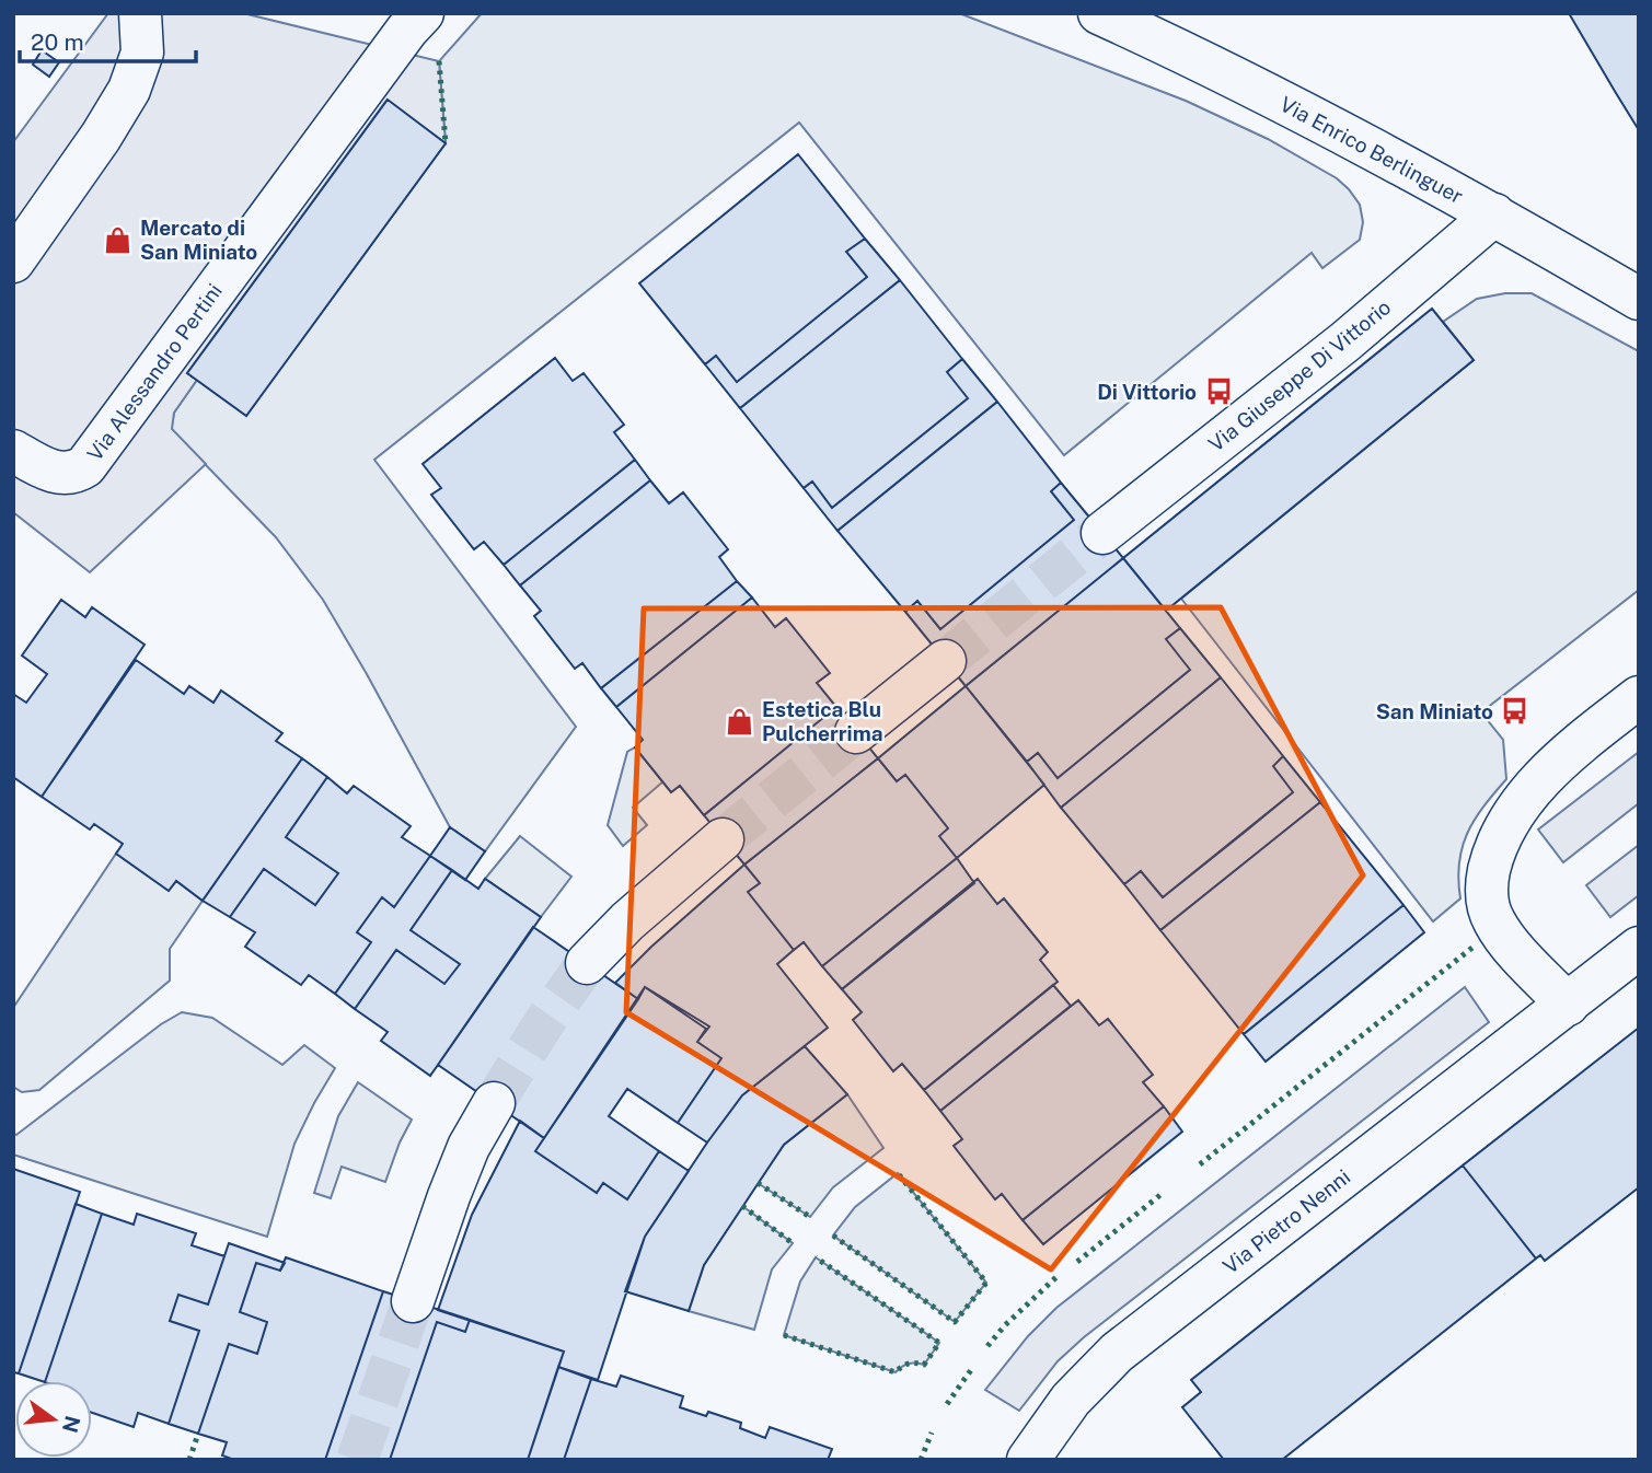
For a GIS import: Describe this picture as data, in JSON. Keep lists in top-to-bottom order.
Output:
{
  "streets": {
    "street": [
      "Via Enrico Berlinguer",
      "Via Alessandro Pertini",
      "Via Giuseppe Di Vittorio",
      "Via Pietro Nenni"
    ]
  },
  "crossings": [
    ["Via Enrico Berlinguer", "Via Giuseppe Di Vittorio"]
  ],
  "places": {
    "shop": ["Mercato di San Miniato", "Estetica Blu Pulcherrima"],
    "bus stop": ["Di Vittorio", "San Miniato"]
  },
  "scale_bar": "20 m",
  "north": "right"
}
